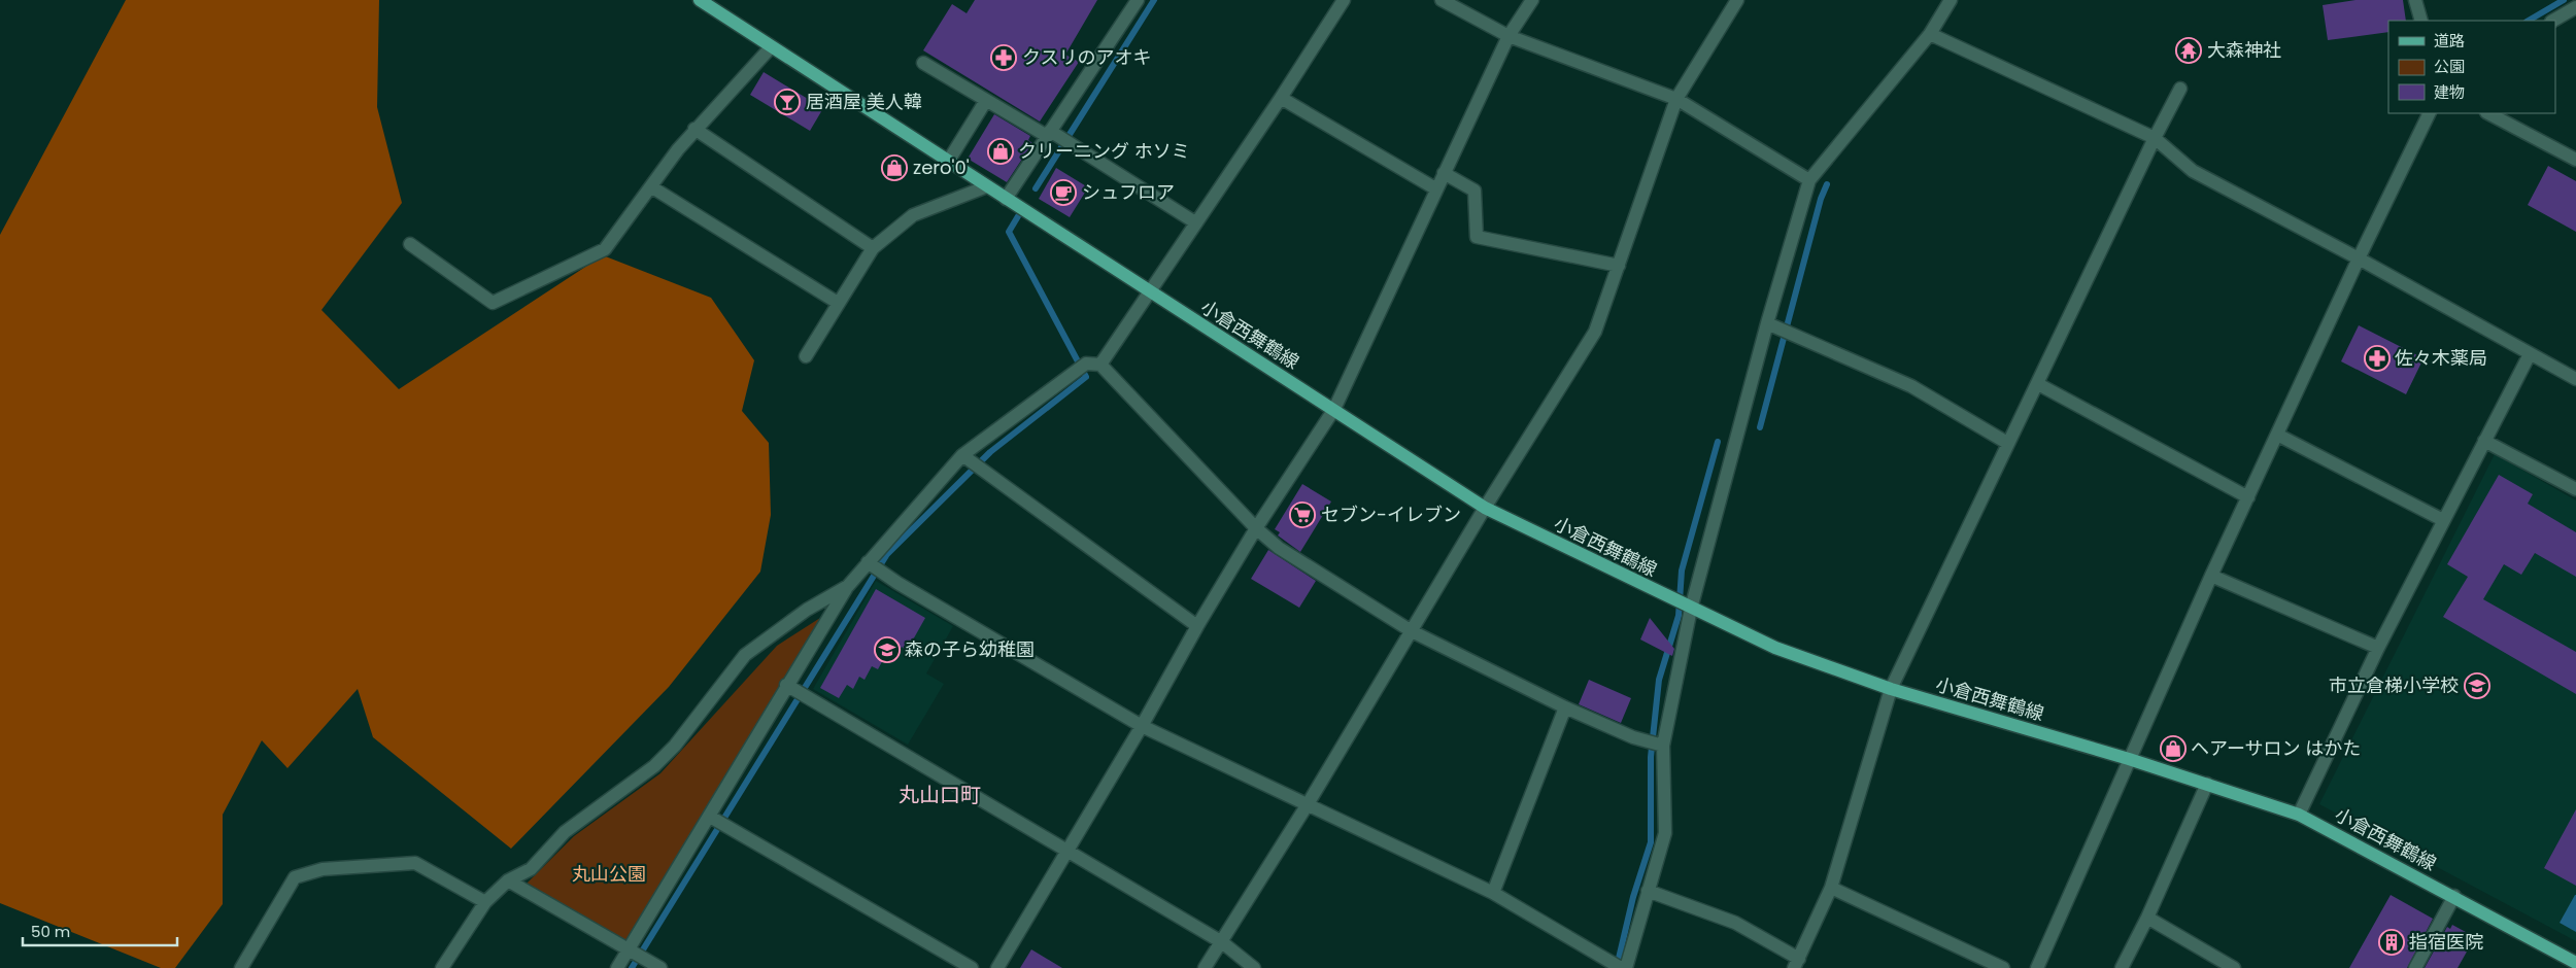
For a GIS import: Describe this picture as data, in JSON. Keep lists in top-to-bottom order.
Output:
{
  "streets": {
    "main road": ["小倉西舞鶴線"]
  },
  "districts": ["丸山口町"],
  "parks": ["丸山公園"],
  "places": {
    "temple": ["大森神社"],
    "pharmacy": ["クスリのアオキ", "佐々木薬局"],
    "bar": ["居酒屋 美人韓"],
    "shop": ["クリーニング ホソミ", "zero'0'", "ヘアーサロン はかた"],
    "cafe": ["シュフロア"],
    "supermarket": ["セブン-イレブン"],
    "school or university": ["森の子ら幼稚園", "市立倉梯小学校"],
    "building": ["指宿医院"]
  },
  "legend": ["道路", "公園", "建物"],
  "scale_bar": "50 m"
}
